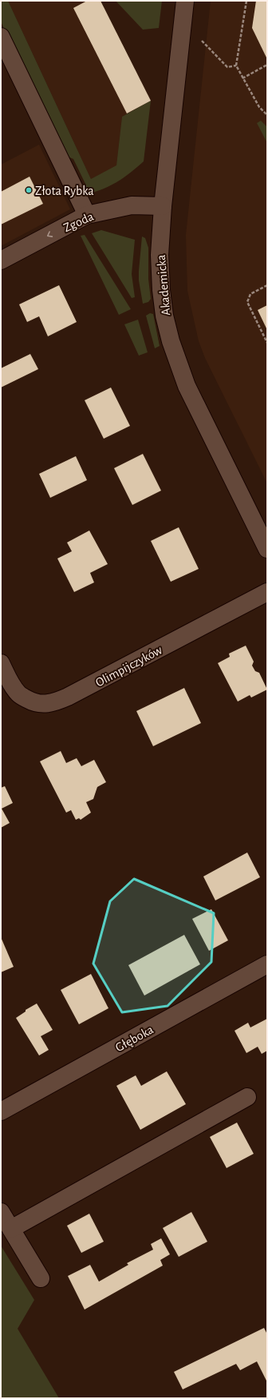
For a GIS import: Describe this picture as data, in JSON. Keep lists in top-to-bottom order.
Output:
{
  "streets": {
    "street": [
      "Zgoda",
      "Akademicka",
      "Olimpijczyków",
      "Głęboka"
    ]
  },
  "crossings": [
    ["Zgoda", "Akademicka"]
  ],
  "one_way": ["Zgoda"],
  "places": ["Złota Rybka"]
}
